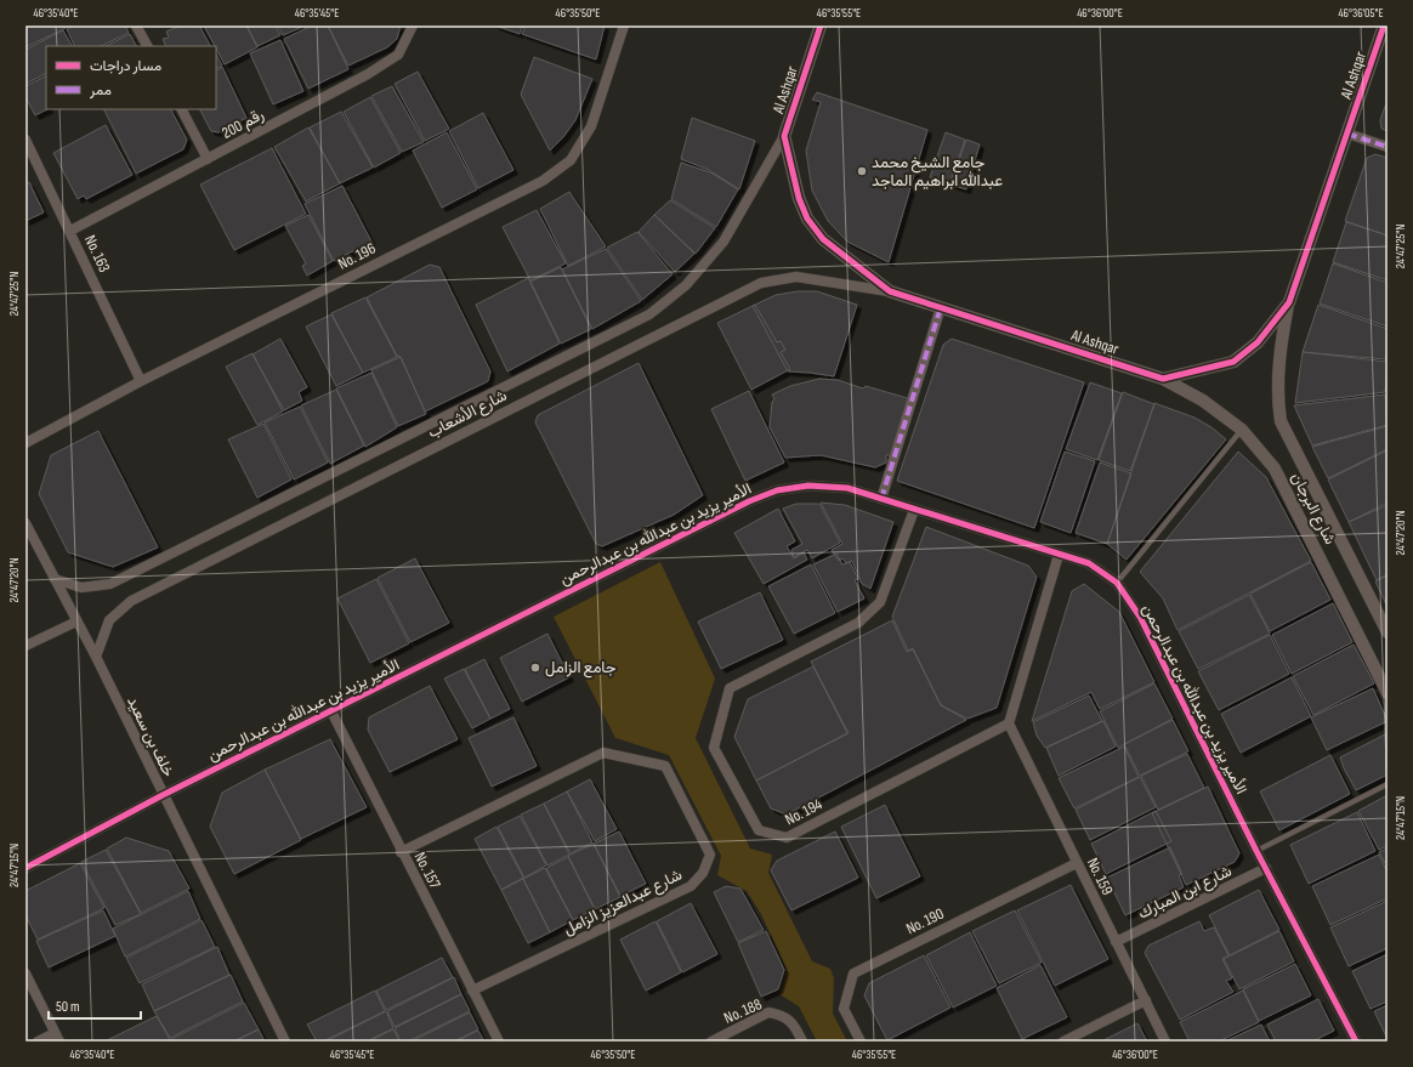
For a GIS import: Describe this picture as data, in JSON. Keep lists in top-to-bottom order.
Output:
{
  "streets": {
    "street": [
      "Al Ashqar",
      "رقم 200",
      "No. 163",
      "No. 196",
      "شارع الأشعاب",
      "شارع البرجان",
      "الأمير يزيد بن عبدالله بن عبدالرحمن",
      "خلف بن سعيد",
      "No. 194",
      "No. 157",
      "No. 159",
      "شارع ابن المبارك",
      "شارع عبدالعزيز الزامل",
      "No. 190",
      "No. 188"
    ]
  },
  "crossings": [
    ["Al Ashqar", "شارع الأشعاب"],
    ["Al Ashqar", "شارع البرجان"],
    ["رقم 200", "No. 163"],
    ["No. 163", "No. 196"],
    ["شارع الأشعاب", "خلف بن سعيد"],
    ["الأمير يزيد بن عبدالله بن عبدالرحمن", "خلف بن سعيد"],
    ["الأمير يزيد بن عبدالله بن عبدالرحمن", "No. 194"],
    ["الأمير يزيد بن عبدالله بن عبدالرحمن", "No. 157"],
    ["الأمير يزيد بن عبدالله بن عبدالرحمن", "شارع ابن المبارك"],
    ["No. 194", "No. 159"],
    ["No. 157", "شارع عبدالعزيز الزامل"],
    ["No. 159", "شارع ابن المبارك"],
    ["No. 159", "No. 190"]
  ],
  "places": ["جامع الشيخ محمد عبدالله ابراهيم الماجد", "جامع الزامل"],
  "legend": ["مسار دراجات", "ممر"],
  "scale_bar": "50 m",
  "coordinates": [
    "46°35'40\"E",
    "46°35'45\"E",
    "46°35'50\"E",
    "46°35'55\"E",
    "46°36'00\"E",
    "46°36'05\"E",
    "24°47'25\"N",
    "24°47'20\"N",
    "24°47'15\"N"
  ]
}
